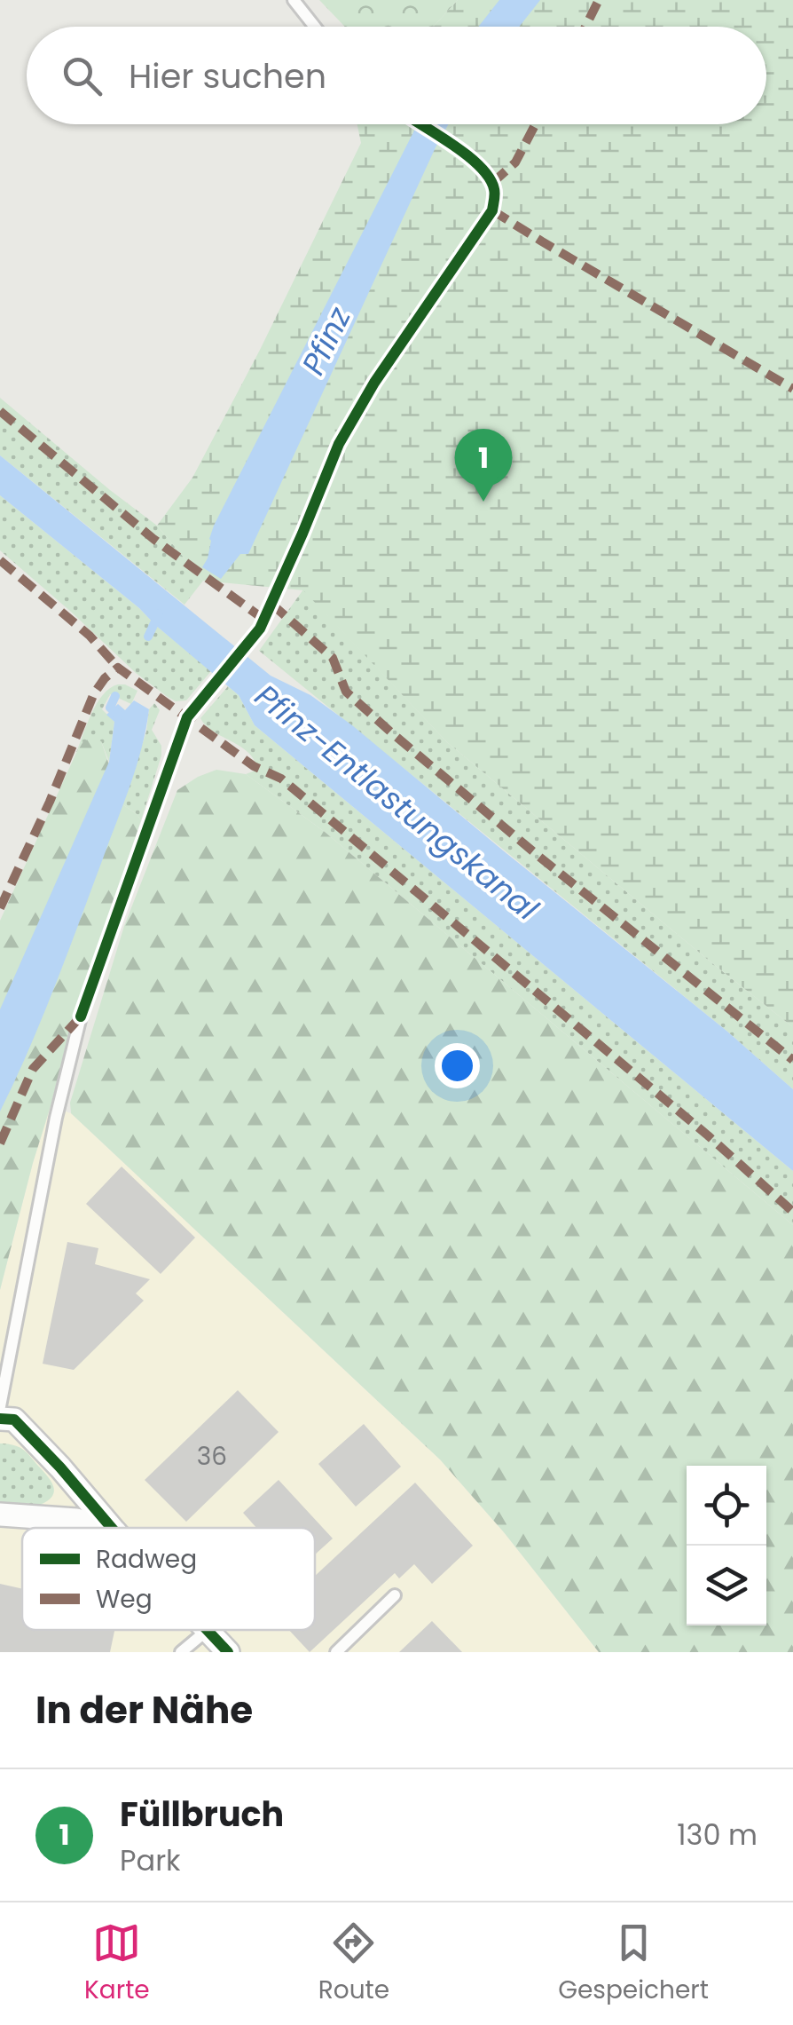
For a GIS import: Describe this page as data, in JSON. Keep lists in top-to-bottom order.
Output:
{
  "water": ["Pfinz", "Pfinz-Entlastungskanal"],
  "house_numbers": ["36"],
  "legend": ["Radweg", "Weg"],
  "page": {
    "search": "Hier suchen",
    "pins": "1",
    "heading": "In der Nähe",
    "list": [
      {
        "mark": "1",
        "name": "Füllbruch",
        "note": "Park",
        "value": "130 m"
      }
    ],
    "nav": ["Karte", "Route", "Gespeichert"]
  }
}
